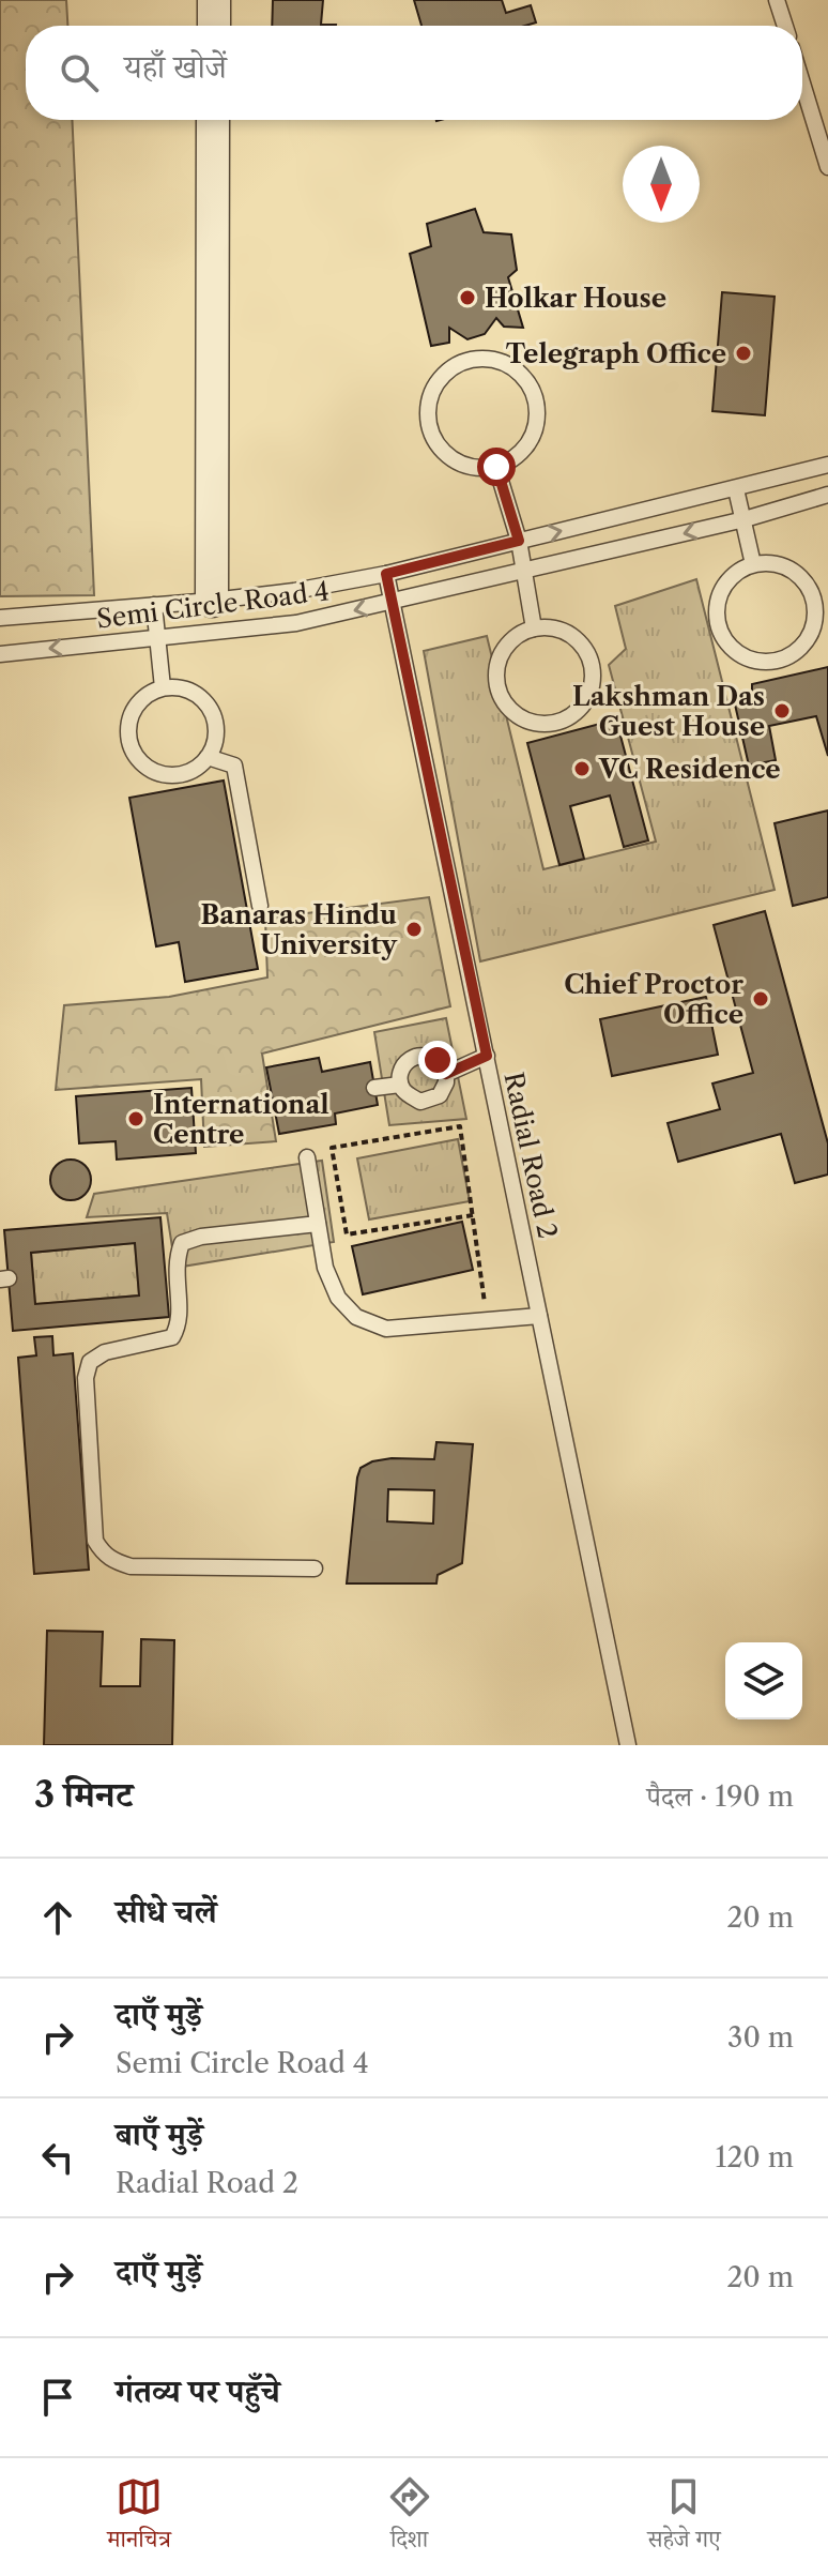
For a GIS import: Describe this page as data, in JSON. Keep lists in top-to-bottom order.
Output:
{
  "streets": {
    "lane": ["Semi Circle Road 4", "Radial Road 2"]
  },
  "crossings": [
    ["Semi Circle Road 4", "Radial Road 2"]
  ],
  "places": [
    "Holkar House",
    "Telegraph Office",
    "Lakshman Das Guest House",
    "VC Residence",
    "Banaras Hindu University",
    "Chief Proctor Office",
    "International Centre"
  ],
  "north": "bottom",
  "page": {
    "search": "यहाँ खोजें",
    "heading": ["3 मिनट", "पैदल · 190 m"],
    "list": [
      ["सीधे चलें", "20 m"],
      ["दाएँ मुड़ें", "Semi Circle Road 4", "30 m"],
      ["बाएँ मुड़ें", "Radial Road 2", "120 m"],
      ["दाएँ मुड़ें", "20 m"],
      "गंतव्य पर पहुँचे"
    ],
    "nav": ["मानचित्र", "दिशा", "सहेजे गए"]
  }
}
